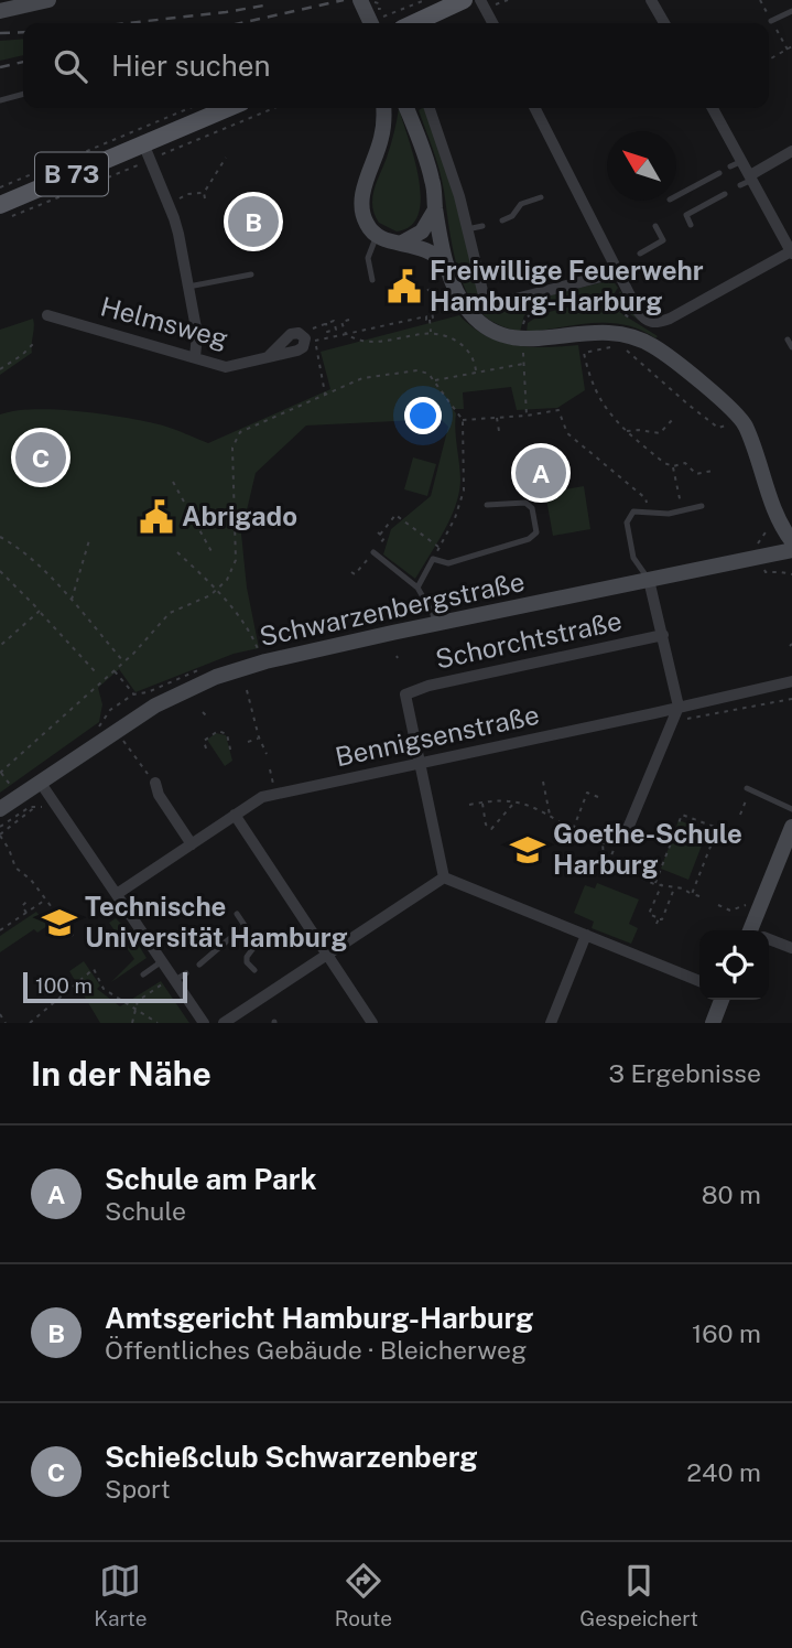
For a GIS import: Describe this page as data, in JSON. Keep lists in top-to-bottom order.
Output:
{
  "streets": {
    "main road": ["B 73", "Schwarzenbergstraße"],
    "street": ["Helmsweg", "Schorchtstraße", "Bennigsenstraße"]
  },
  "crossings": [
    ["Schorchtstraße", "Bennigsenstraße"]
  ],
  "places": {
    "public building": ["Freiwillige Feuerwehr Hamburg-Harburg", "Abrigado"],
    "school or university": ["Goethe-Schule Harburg", "Technische Universität Hamburg"]
  },
  "scale_bar": "100 m",
  "north": "top left",
  "page": {
    "search": "Hier suchen",
    "pins": ["B", "C", "A"],
    "scale": "100 m",
    "heading": ["In der Nähe", "3 Ergebnisse"],
    "list": [
      {
        "mark": "A",
        "name": "Schule am Park",
        "note": "Schule",
        "value": "80 m"
      },
      {
        "mark": "B",
        "name": "Amtsgericht Hamburg-Harburg",
        "note": "Öffentliches Gebäude · Bleicherweg",
        "value": "160 m"
      },
      {
        "mark": "C",
        "name": "Schießclub Schwarzenberg",
        "note": "Sport",
        "value": "240 m"
      }
    ],
    "nav": ["Karte", "Route", "Gespeichert"]
  }
}
